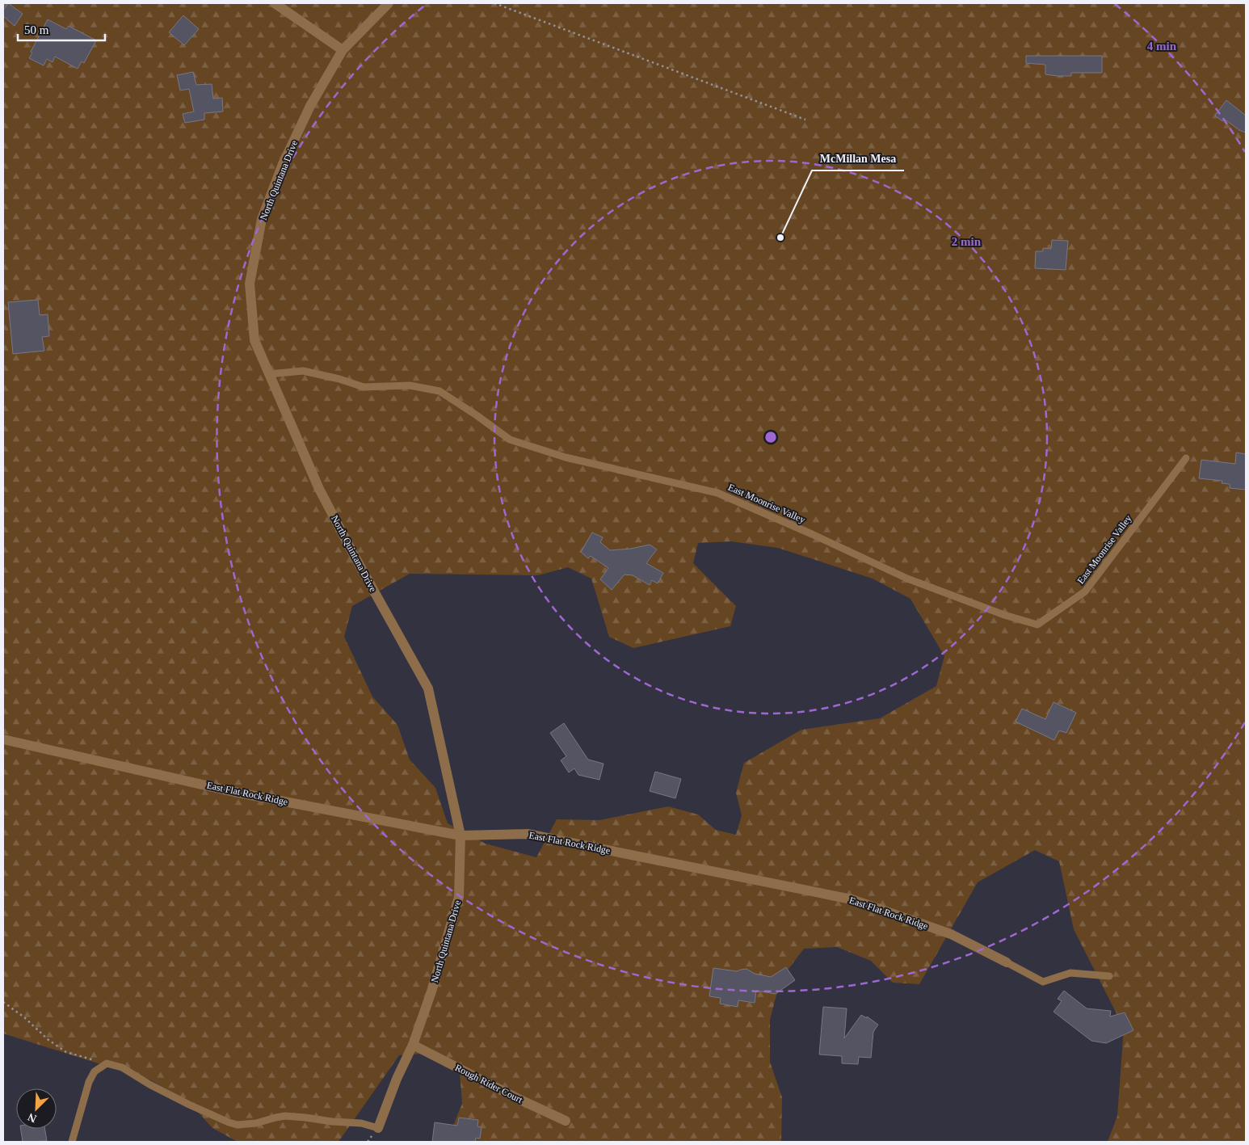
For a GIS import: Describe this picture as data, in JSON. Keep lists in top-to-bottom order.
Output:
{
  "streets": {
    "street": ["North Quintana Drive", "East Flat Rock Ridge", "Rough Rider Court"],
    "lane": ["East Moonrise Valley"]
  },
  "crossings": [
    ["North Quintana Drive", "East Moonrise Valley"],
    ["North Quintana Drive", "East Flat Rock Ridge"],
    ["North Quintana Drive", "Rough Rider Court"]
  ],
  "places": ["McMillan Mesa"],
  "scale_bar": "50 m",
  "north": "bottom left",
  "rings": ["4 min", "2 min"]
}
